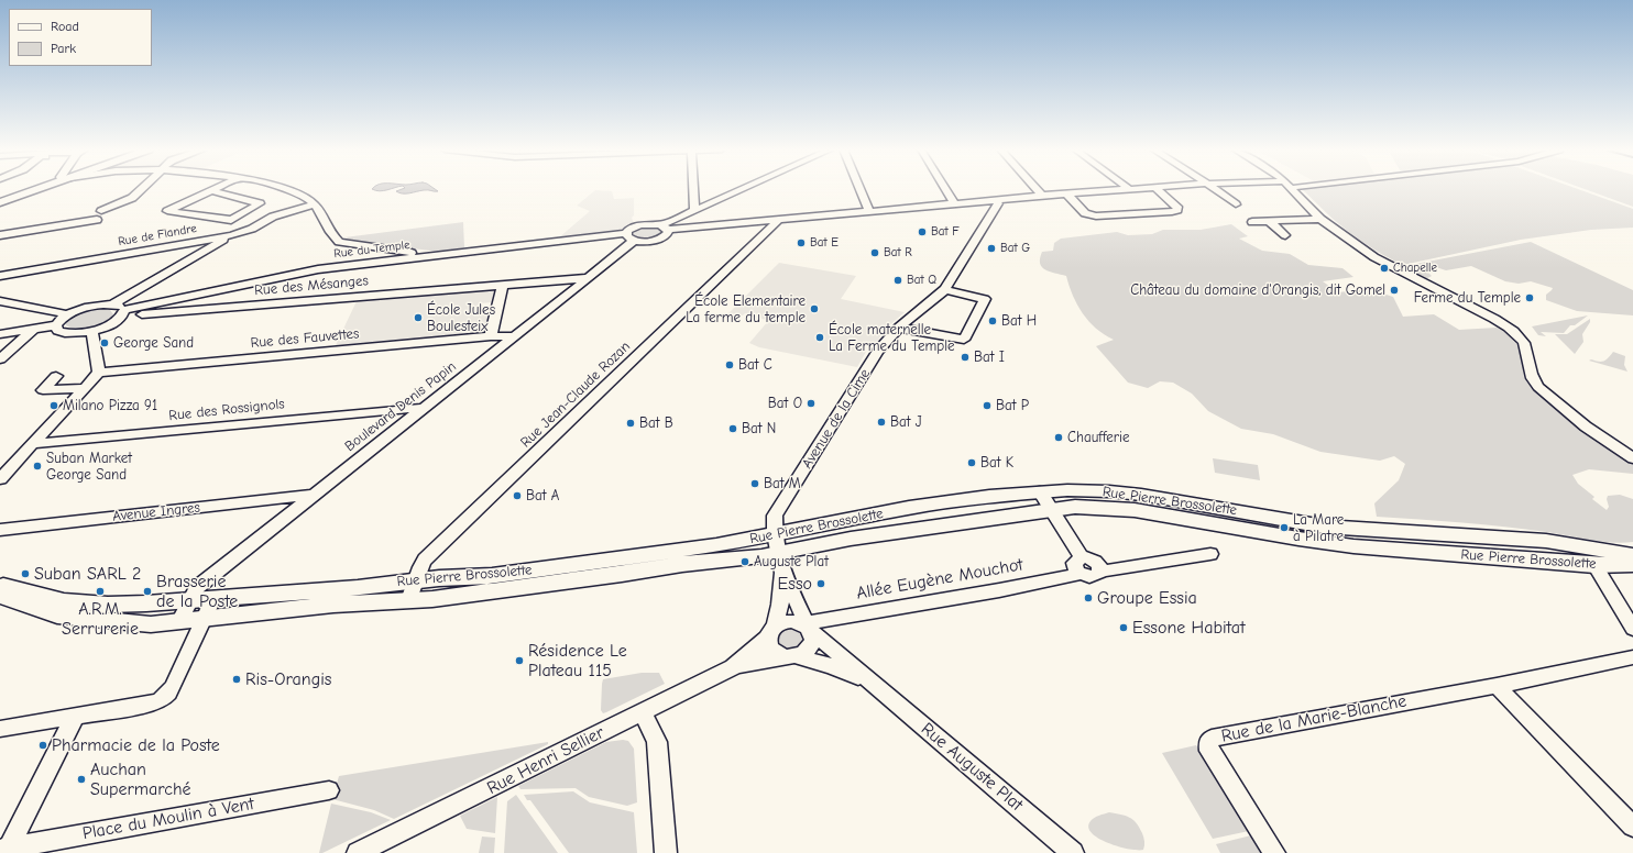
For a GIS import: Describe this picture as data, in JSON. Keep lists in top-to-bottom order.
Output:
{
  "streets": {
    "main road": ["Rue Pierre Brossolette"],
    "street": [
      "Rue de Flandre",
      "Rue du Temple",
      "Rue des Mésanges",
      "Rue des Fauvettes",
      "Rue Jean-Claude Rozan",
      "Boulevard Denis Papin",
      "Rue des Rossignols",
      "Avenue de la Cime",
      "Avenue Ingres",
      "Allée Eugène Mouchot",
      "Rue de la Marie-Blanche",
      "Rue Henri Sellier",
      "Rue Auguste Plat",
      "Place du Moulin à Vent"
    ]
  },
  "crossings": [
    ["Rue du Temple", "Rue des Mésanges"],
    ["Rue du Temple", "Boulevard Denis Papin"],
    ["Rue des Mésanges", "Boulevard Denis Papin"],
    ["Rue des Fauvettes", "Boulevard Denis Papin"],
    ["Rue Jean-Claude Rozan", "Rue Pierre Brossolette"],
    ["Boulevard Denis Papin", "Rue des Rossignols"],
    ["Boulevard Denis Papin", "Rue Pierre Brossolette"],
    ["Boulevard Denis Papin", "Avenue Ingres"],
    ["Avenue de la Cime", "Rue Pierre Brossolette"],
    ["Avenue de la Cime", "Allée Eugène Mouchot"],
    ["Avenue de la Cime", "Rue Auguste Plat"],
    ["Allée Eugène Mouchot", "Rue Auguste Plat"]
  ],
  "places": [
    "Bat F",
    "Bat E",
    "Bat G",
    "Bat R",
    "Chapelle",
    "Bat Q",
    "Château du domaine d'Orangis, dit Gomel",
    "Ferme du Temple",
    "École Elementaire La ferme du temple",
    "École Jules Boulesteix",
    "Bat H",
    "École maternelle La Ferme du Temple",
    "George Sand",
    "Bat I",
    "Bat C",
    "Bat O",
    "Milano Pizza 91",
    "Bat P",
    "Bat J",
    "Bat B",
    "Bat N",
    "Chaufferie",
    "Bat K",
    "Suban Market George Sand",
    "Bat M",
    "Bat A",
    "La Mare à Pilatre",
    "Auguste Plat",
    "Suban SARL 2",
    "Esso",
    "A.R.M. Serrurerie",
    "Brasserie de la Poste",
    "Groupe Essia",
    "Essone Habitat",
    "Résidence Le Plateau 115",
    "Ris-Orangis",
    "Pharmacie de la Poste",
    "Auchan Supermarché"
  ],
  "legend": ["Road", "Park"]
}
